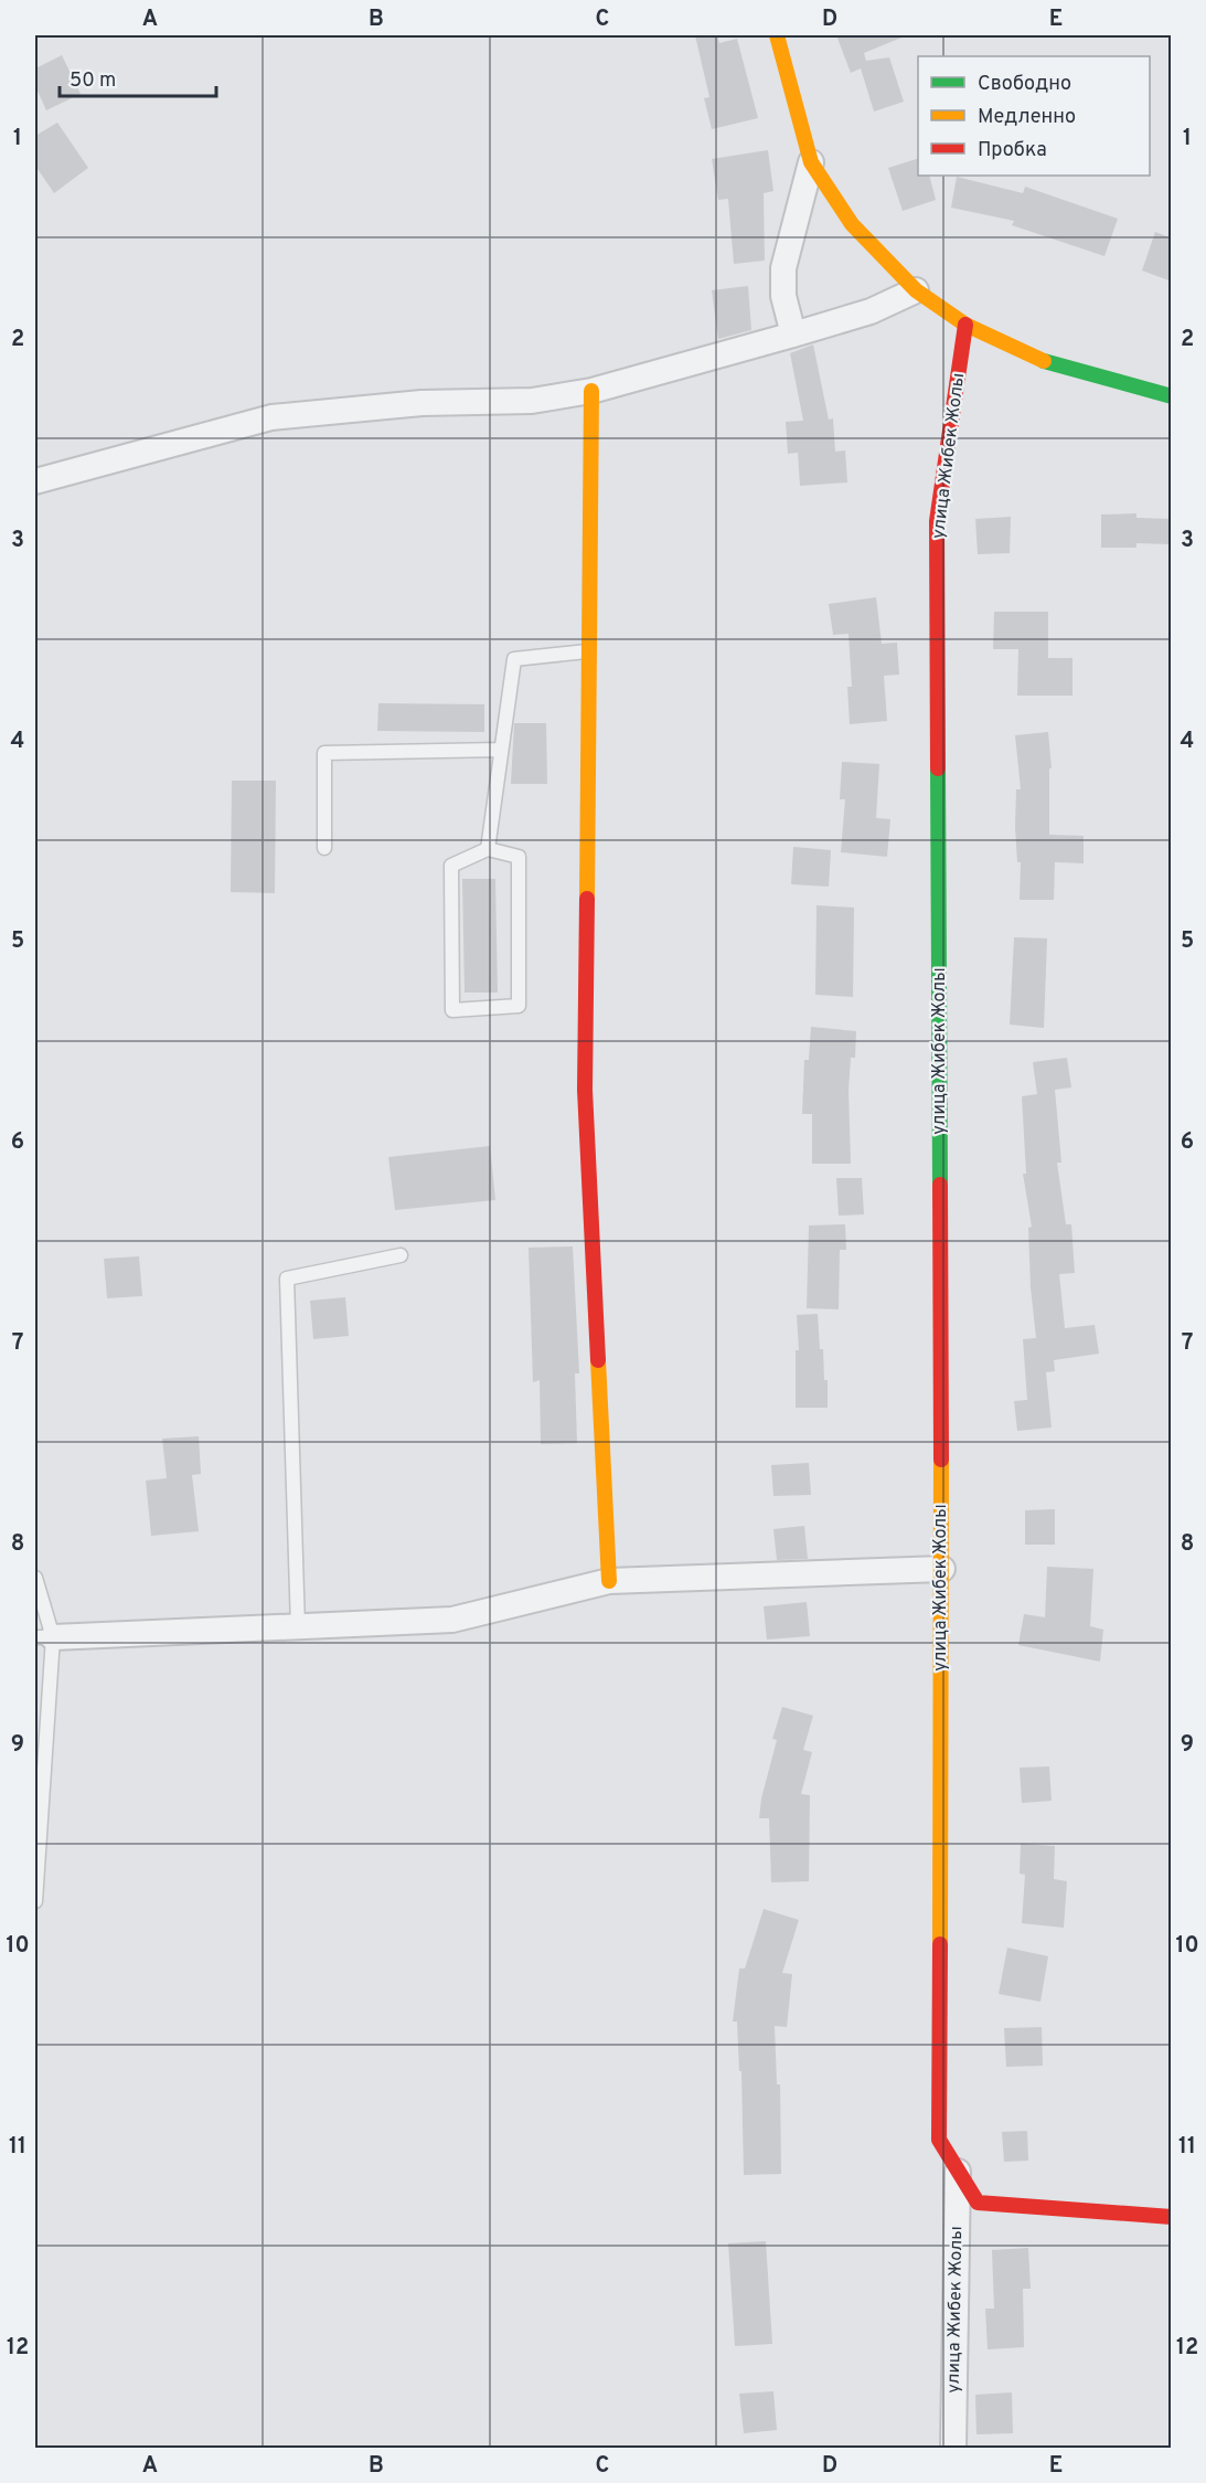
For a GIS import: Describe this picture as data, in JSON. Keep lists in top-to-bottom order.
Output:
{
  "streets": {
    "street": ["улица Жибек Жолы"]
  },
  "legend": ["Свободно", "Медленно", "Пробка"],
  "scale_bar": "50 m",
  "grid": {
    "columns": [
      "A",
      "B",
      "C",
      "D",
      "E"
    ],
    "rows": [
      "1",
      "2",
      "3",
      "4",
      "5",
      "6",
      "7",
      "8",
      "9",
      "10",
      "11",
      "12"
    ]
  }
}
